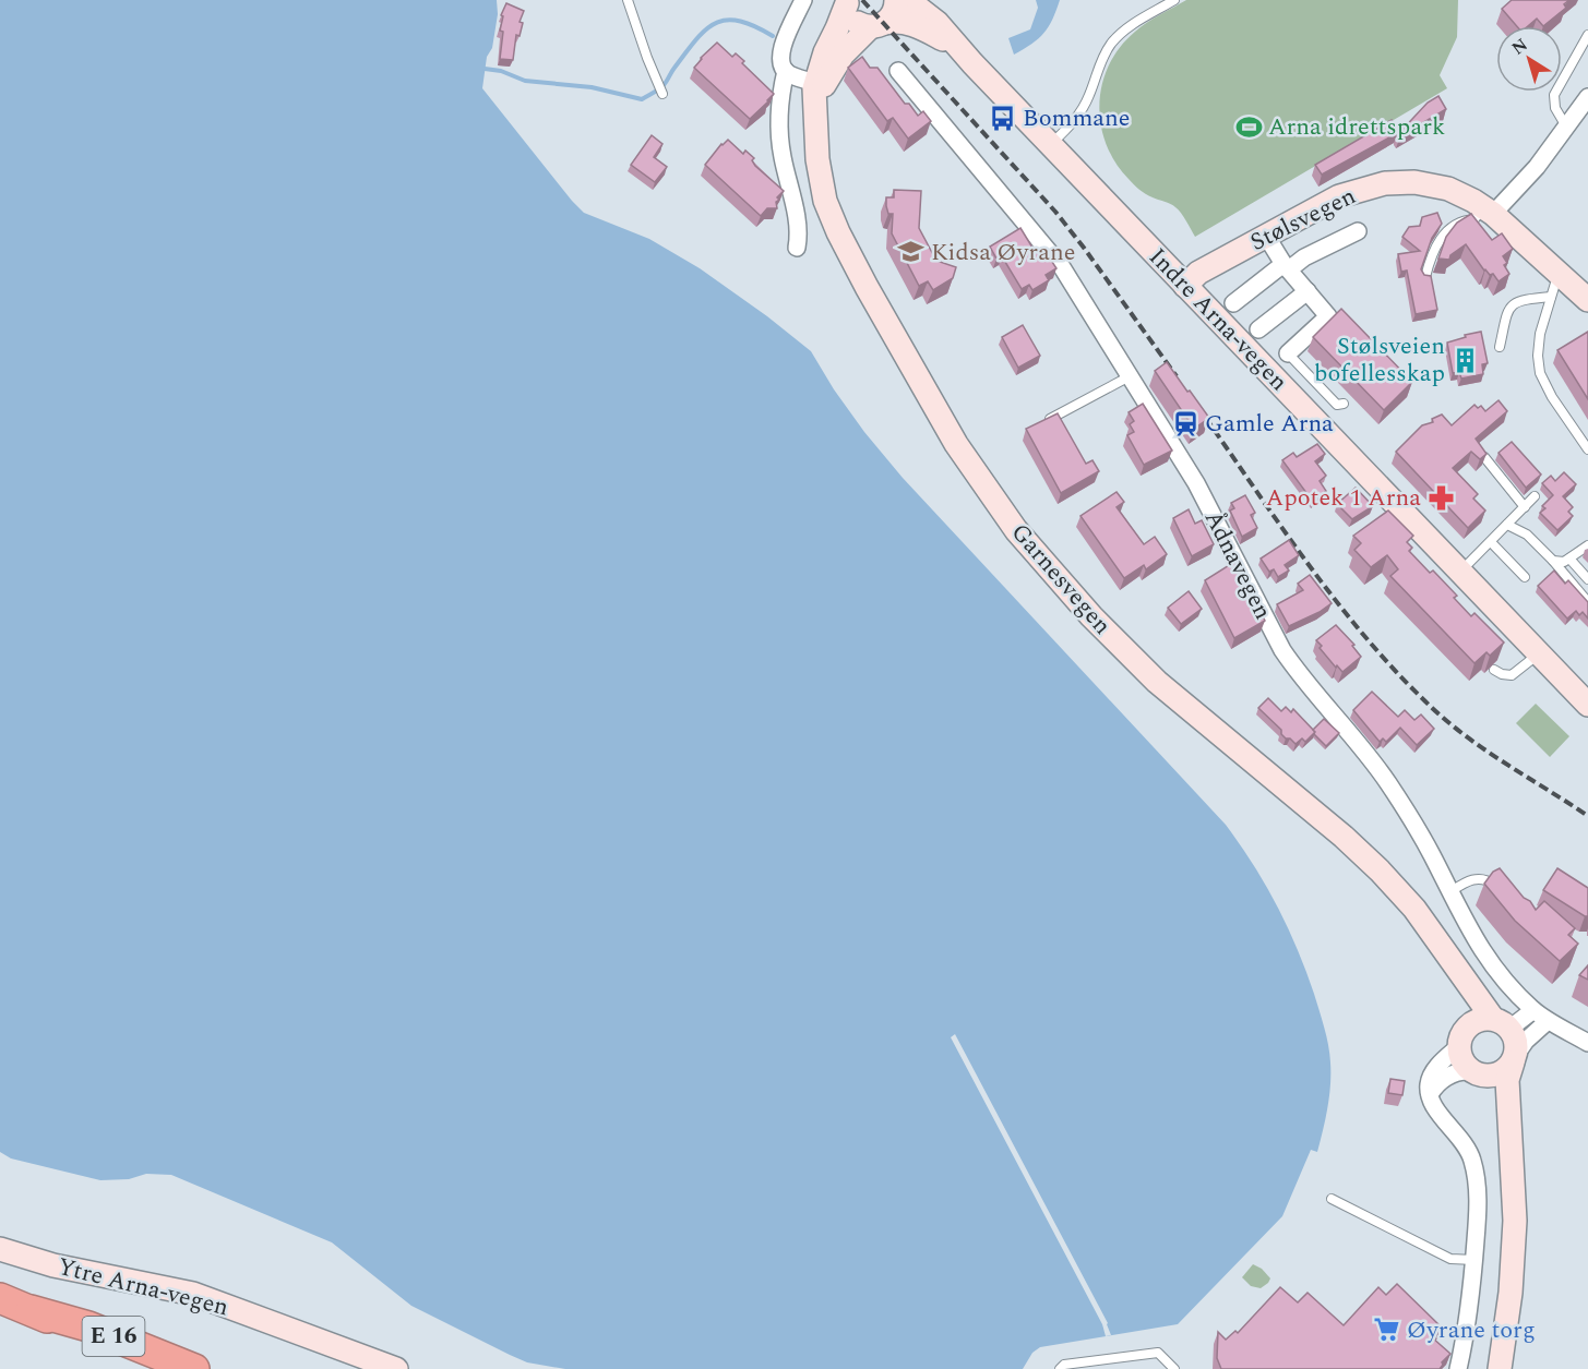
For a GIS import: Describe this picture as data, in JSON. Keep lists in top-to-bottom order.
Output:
{
  "streets": {
    "highway": ["E 16"],
    "main road": [
      "Stølsvegen",
      "Indre Arna-vegen",
      "Garnesvegen",
      "Ytre Arna-vegen"
    ],
    "street": ["Ådnavegen"]
  },
  "crossings": [
    ["Stølsvegen", "Indre Arna-vegen"],
    ["Indre Arna-vegen", "Garnesvegen"]
  ],
  "places": {
    "bus stop": ["Bommane"],
    "sports": ["Arna idrettspark"],
    "school or university": ["Kidsa Øyrane"],
    "building": ["Stølsveien bofellesskap"],
    "station": ["Gamle Arna"],
    "pharmacy": ["Apotek 1 Arna"],
    "supermarket": ["Øyrane torg"]
  },
  "north": "top left"
}
